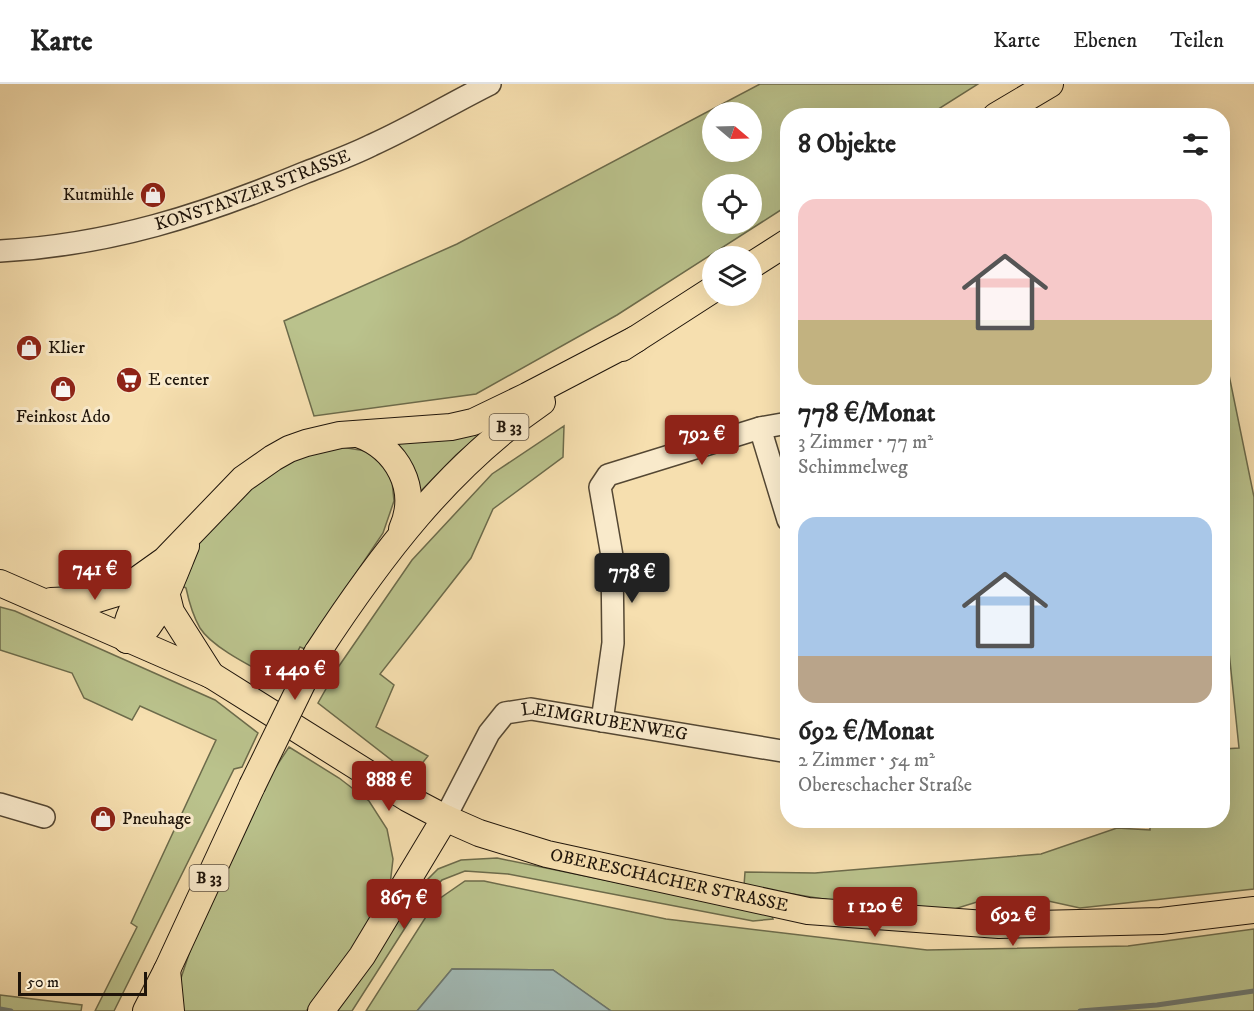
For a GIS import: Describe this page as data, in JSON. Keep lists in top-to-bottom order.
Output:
{
  "streets": {
    "main road": ["B 33", "OBERESCHACHER STRASSE"],
    "street": ["KONSTANZER STRASSE", "LEIMGRUBENWEG"]
  },
  "crossings": [
    ["LEIMGRUBENWEG", "OBERESCHACHER STRASSE"]
  ],
  "places": {
    "shop": [
      "Kutmühle",
      "Klier",
      "Feinkost Ado",
      "Pneuhage"
    ],
    "supermarket": ["E center"]
  },
  "scale_bar": "50 m",
  "north": "right",
  "page": {
    "header": "Karte",
    "nav": ["Karte", "Ebenen", "Teilen"],
    "heading": "8 Objekte",
    "list": [
      {
        "name": "778 €/Monat",
        "note": "3 Zimmer · 77 m² · Schimmelweg"
      },
      {
        "name": "692 €/Monat",
        "note": "2 Zimmer · 54 m² · Obereschacher Straße"
      }
    ],
    "price": [
      "792 €",
      "741 €",
      "778 €",
      "1 440 €",
      "888 €",
      "867 €",
      "1 120 €",
      "692 €"
    ],
    "scale": "50 m"
  }
}
